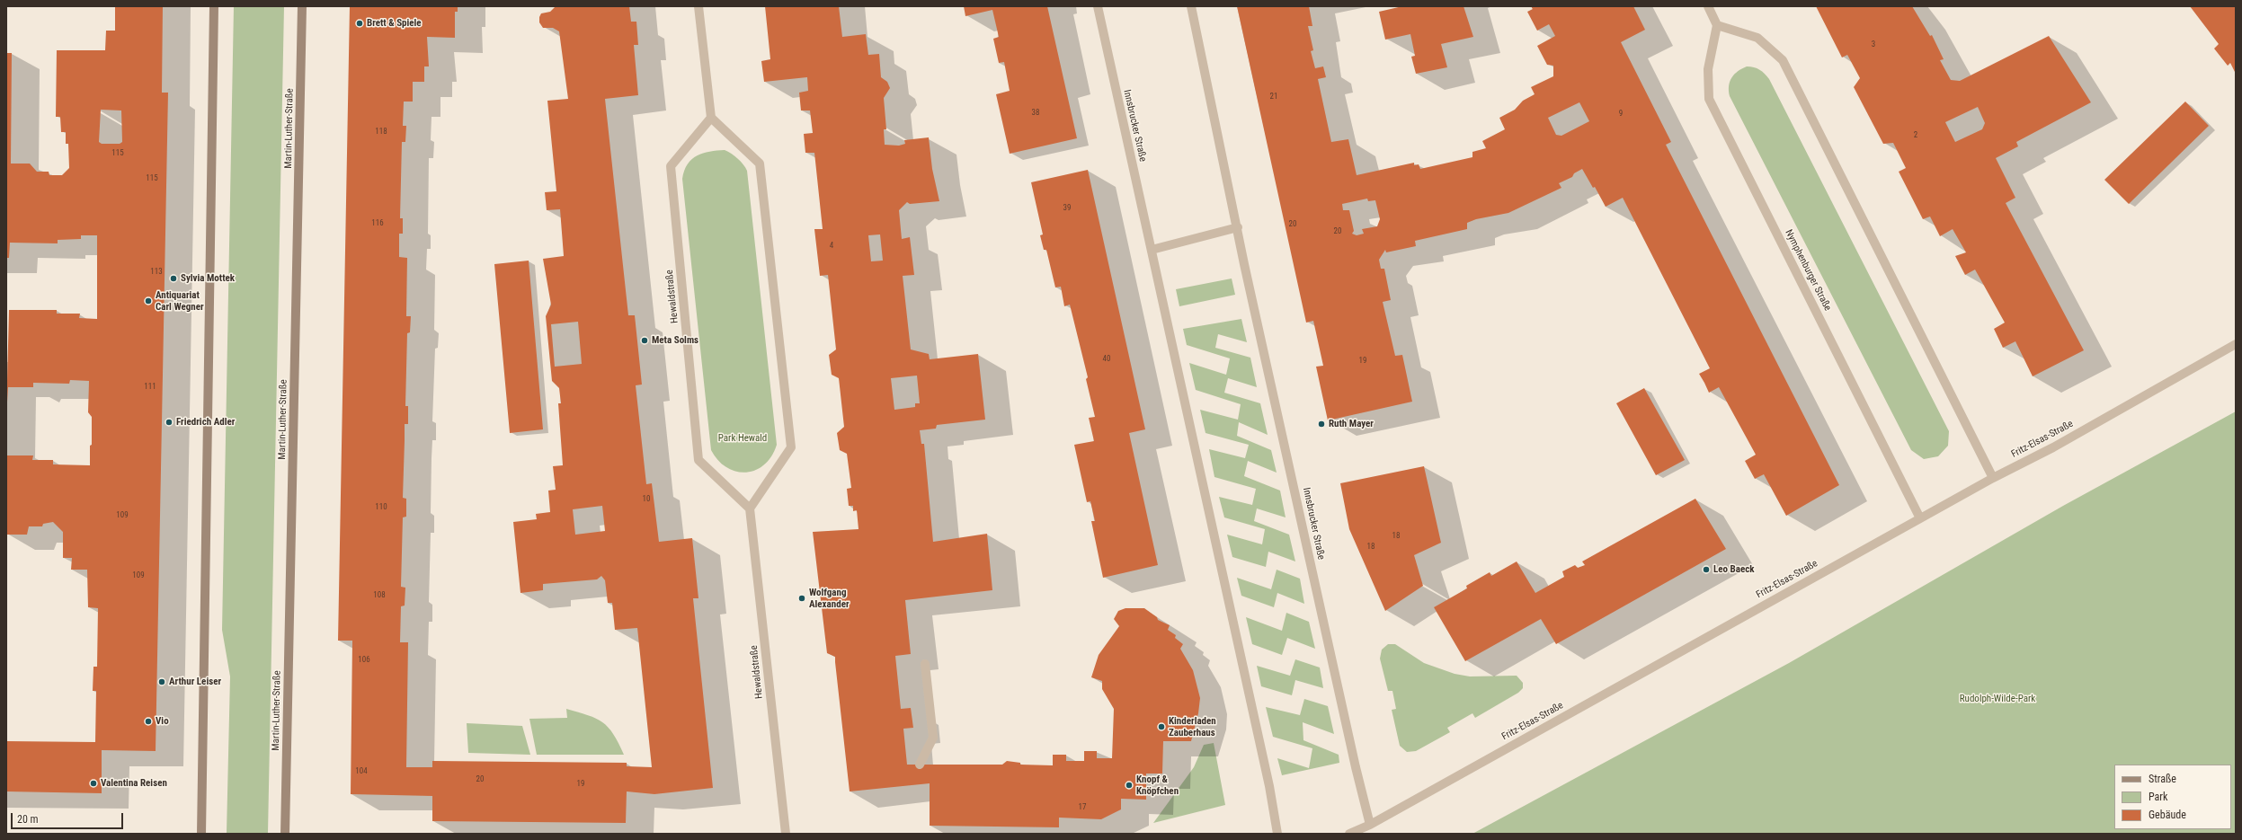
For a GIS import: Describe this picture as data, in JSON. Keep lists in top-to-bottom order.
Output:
{
  "streets": {
    "street": [
      "Innsbrucker Straße",
      "Martin-Luther-Straße",
      "Nymphenburger Straße",
      "Hewaldstraße",
      "Fritz-Elsas-Straße"
    ]
  },
  "crossings": [
    ["Innsbrucker Straße", "Fritz-Elsas-Straße"],
    ["Nymphenburger Straße", "Fritz-Elsas-Straße"]
  ],
  "parks": ["Park Hewald", "Rudolph-Wilde-Park"],
  "places": [
    "Brett & Spiele",
    "Sylvia Mottek",
    "Antiquariat Carl Wegner",
    "Meta Solms",
    "Friedrich Adler",
    "Ruth Mayer",
    "Leo Baeck",
    "Wolfgang Alexander",
    "Arthur Leiser",
    "Vio",
    "Kinderladen Zauberhaus",
    "Valentina Reisen",
    "Knopf & Knöpfchen"
  ],
  "house_numbers": [
    "3",
    "21",
    "38",
    "9",
    "118",
    "2",
    "115",
    "115",
    "39",
    "116",
    "20",
    "20",
    "4",
    "113",
    "40",
    "19",
    "111",
    "10",
    "110",
    "109",
    "18",
    "18",
    "109",
    "108",
    "106",
    "104",
    "20",
    "19",
    "17"
  ],
  "legend": ["Straße", "Park", "Gebäude"],
  "scale_bar": "20 m"
}
